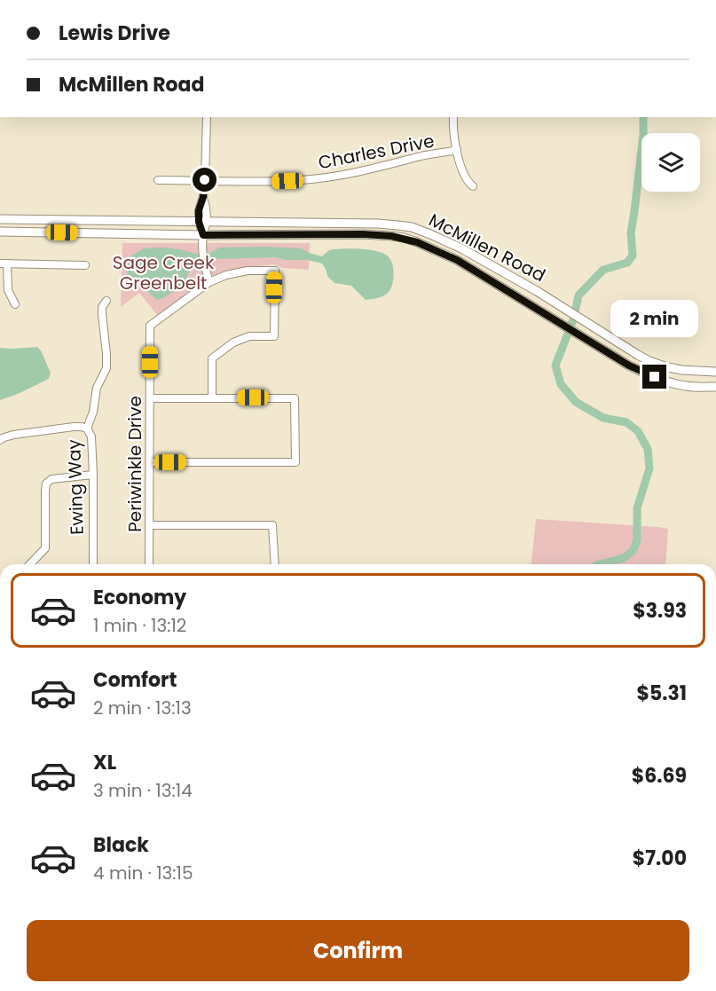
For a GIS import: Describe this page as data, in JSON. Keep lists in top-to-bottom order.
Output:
{
  "streets": {
    "main road": ["McMillen Road"],
    "street": ["Charles Drive", "Periwinkle Drive", "Ewing Way"]
  },
  "parks": ["Sage Creek Greenbelt"],
  "page": {
    "banner": ["Lewis Drive", "McMillen Road"],
    "bubble": "2 min",
    "list": [
      {
        "name": "Economy",
        "note": "1 min · 13:12",
        "value": "$3.93"
      },
      {
        "name": "Comfort",
        "note": "2 min · 13:13",
        "value": "$5.31"
      },
      {
        "name": "XL",
        "note": "3 min · 13:14",
        "value": "$6.69"
      },
      {
        "name": "Black",
        "note": "4 min · 13:15",
        "value": "$7.00"
      }
    ],
    "buttons": "Confirm"
  }
}
